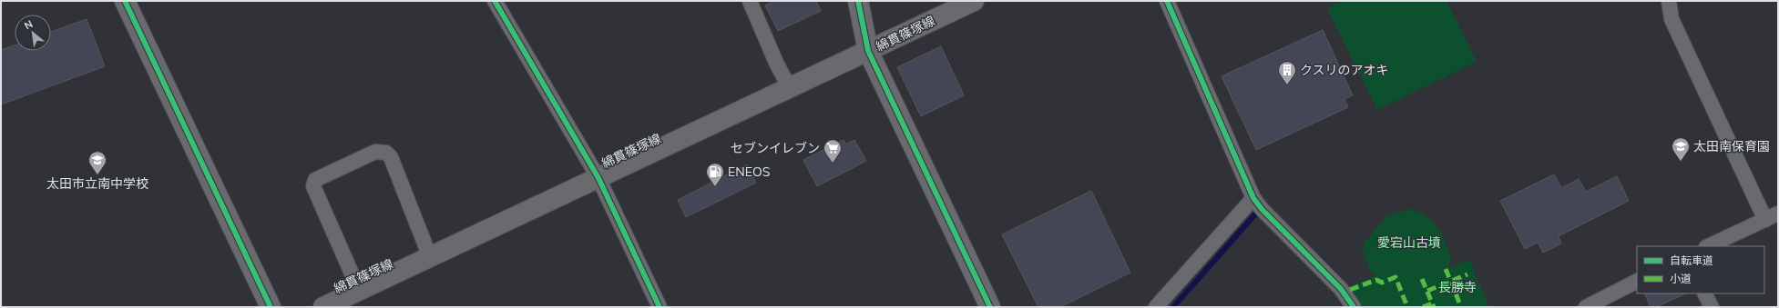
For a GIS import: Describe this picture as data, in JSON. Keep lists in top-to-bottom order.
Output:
{
  "streets": {
    "main road": ["綿貫篠塚線"]
  },
  "parks": ["愛宕山古墳", "長勝寺"],
  "places": {
    "building": ["クスリのアオキ"],
    "school or university": ["太田南保育園", "太田市立南中学校"],
    "supermarket": ["セブンイレブン"],
    "fuel station": ["ENEOS"]
  },
  "legend": ["自転車道", "小道"],
  "north": "top left"
}
